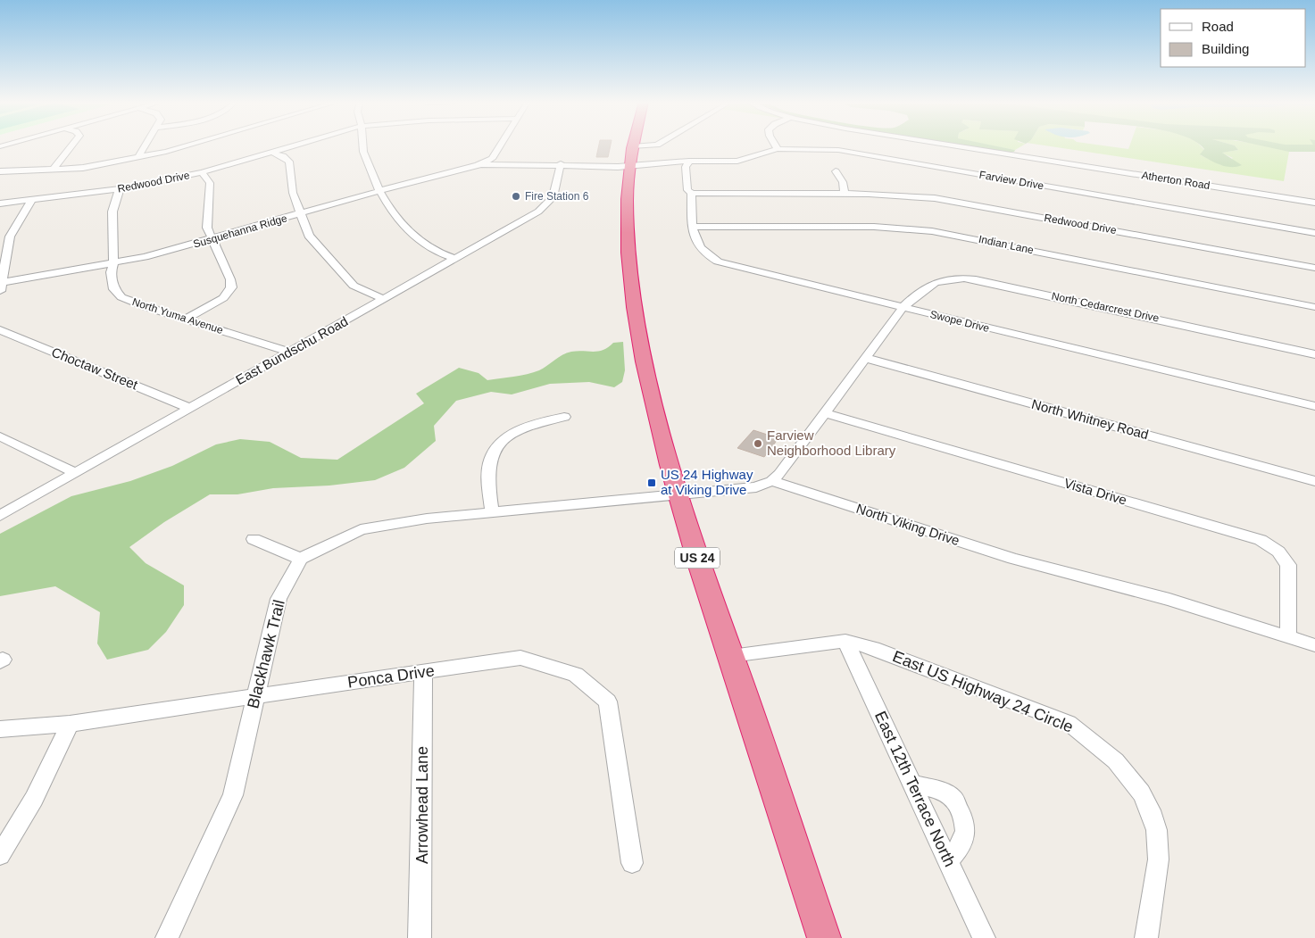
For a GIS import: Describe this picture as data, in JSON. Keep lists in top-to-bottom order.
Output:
{
  "streets": {
    "highway": ["US 24"],
    "street": [
      "Farview Drive",
      "Atherton Road",
      "Redwood Drive",
      "Susquehanna Ridge",
      "Indian Lane",
      "North Cedarcrest Drive",
      "North Yuma Avenue",
      "Swope Drive",
      "East Bundschu Road",
      "Choctaw Street",
      "North Whitney Road",
      "Vista Drive",
      "North Viking Drive",
      "Blackhawk Trail",
      "Ponca Drive",
      "East US Highway 24 Circle",
      "East 12th Terrace North",
      "Arrowhead Lane"
    ]
  },
  "crossings": [
    ["Farview Drive", "Susquehanna Ridge"],
    ["Farview Drive", "Swope Drive"],
    ["Farview Drive", "US 24"],
    ["Redwood Drive", "North Yuma Avenue"],
    ["Redwood Drive", "Swope Drive"],
    ["Susquehanna Ridge", "North Yuma Avenue"],
    ["Susquehanna Ridge", "East Bundschu Road"],
    ["Susquehanna Ridge", "US 24"],
    ["Indian Lane", "Swope Drive"],
    ["North Cedarcrest Drive", "Swope Drive"],
    ["North Cedarcrest Drive", "North Whitney Road"],
    ["North Cedarcrest Drive", "Vista Drive"],
    ["North Cedarcrest Drive", "North Viking Drive"],
    ["North Yuma Avenue", "East Bundschu Road"],
    ["East Bundschu Road", "Choctaw Street"],
    ["Vista Drive", "North Viking Drive"],
    ["US 24", "East US Highway 24 Circle"],
    ["Blackhawk Trail", "Ponca Drive"],
    ["Ponca Drive", "Arrowhead Lane"],
    ["East US Highway 24 Circle", "East 12th Terrace North"]
  ],
  "places": {
    "other": ["Fire Station 6", "Farview Neighborhood Library"],
    "transit": ["US 24 Highway at Viking Drive"]
  },
  "legend": ["Road", "Building"]
}
